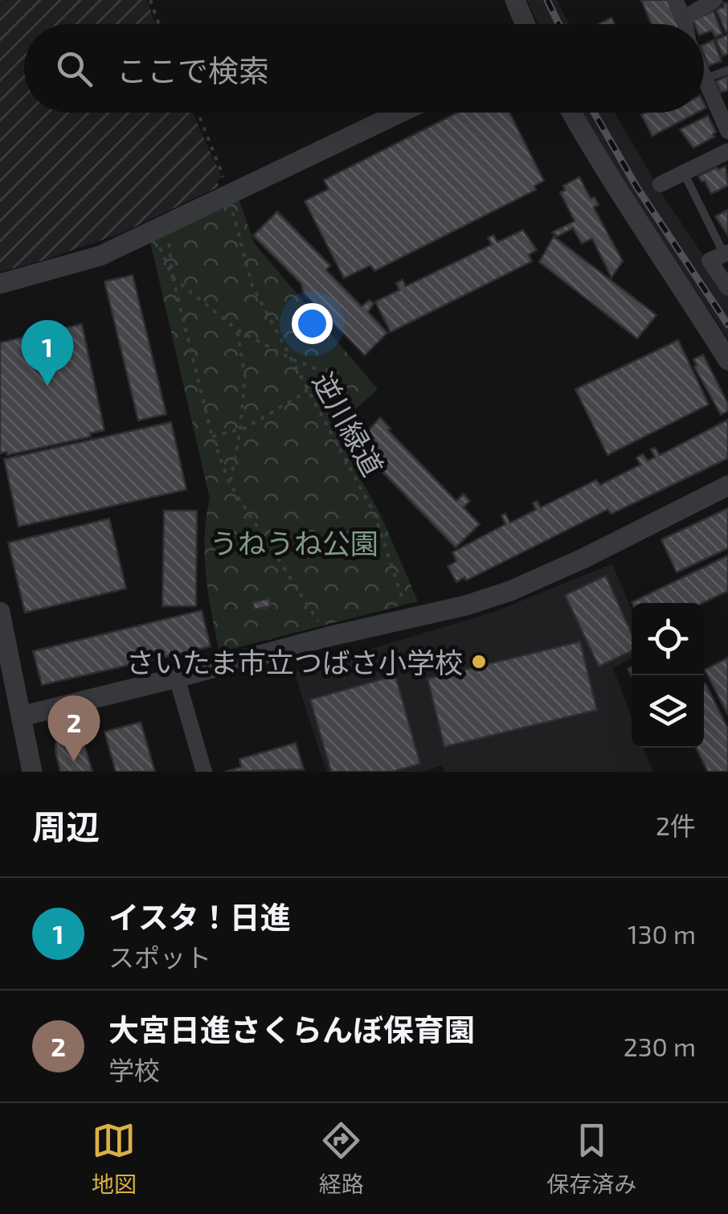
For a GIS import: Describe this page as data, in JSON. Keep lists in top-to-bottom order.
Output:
{
  "streets": {
    "path": ["逆川緑道"]
  },
  "parks": ["うねうね公園"],
  "places": ["さいたま市立つばさ小学校"],
  "page": {
    "search": "ここで検索",
    "pins": ["1", "2"],
    "heading": ["周辺", "2件"],
    "list": [
      {
        "mark": "1",
        "name": "イスタ！日進",
        "note": "スポット",
        "value": "130 m"
      },
      {
        "mark": "2",
        "name": "大宮日進さくらんぼ保育園",
        "note": "学校",
        "value": "230 m"
      }
    ],
    "nav": ["地図", "経路", "保存済み"]
  }
}
